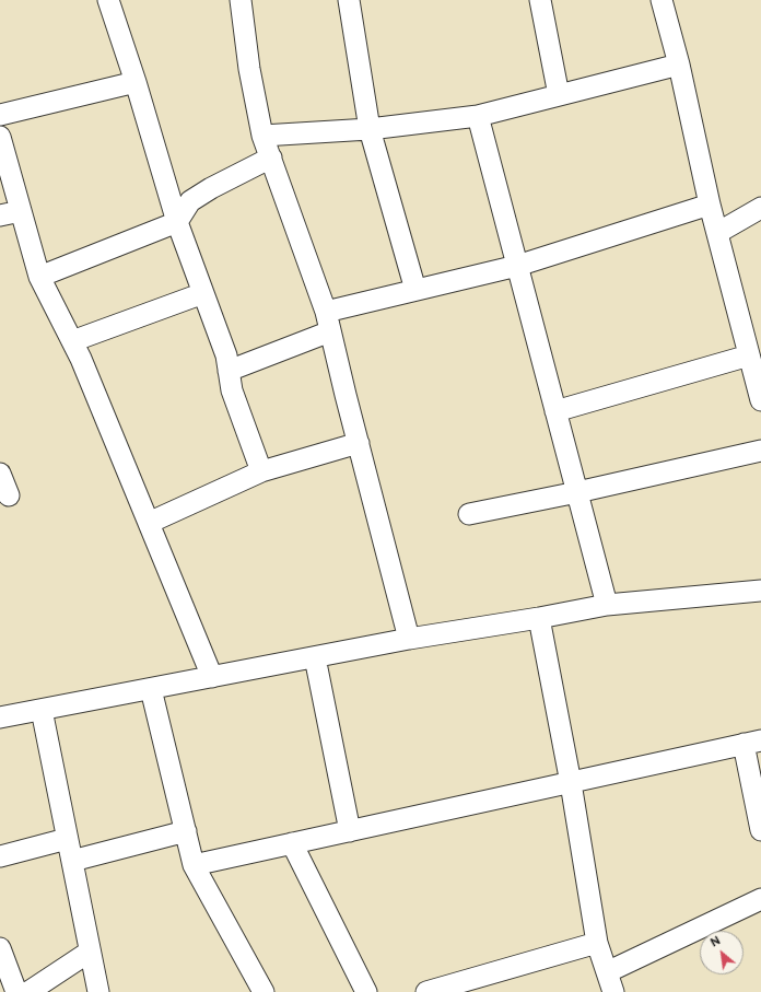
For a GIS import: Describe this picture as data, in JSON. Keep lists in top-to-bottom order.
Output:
{
  "north": "top left"
}
